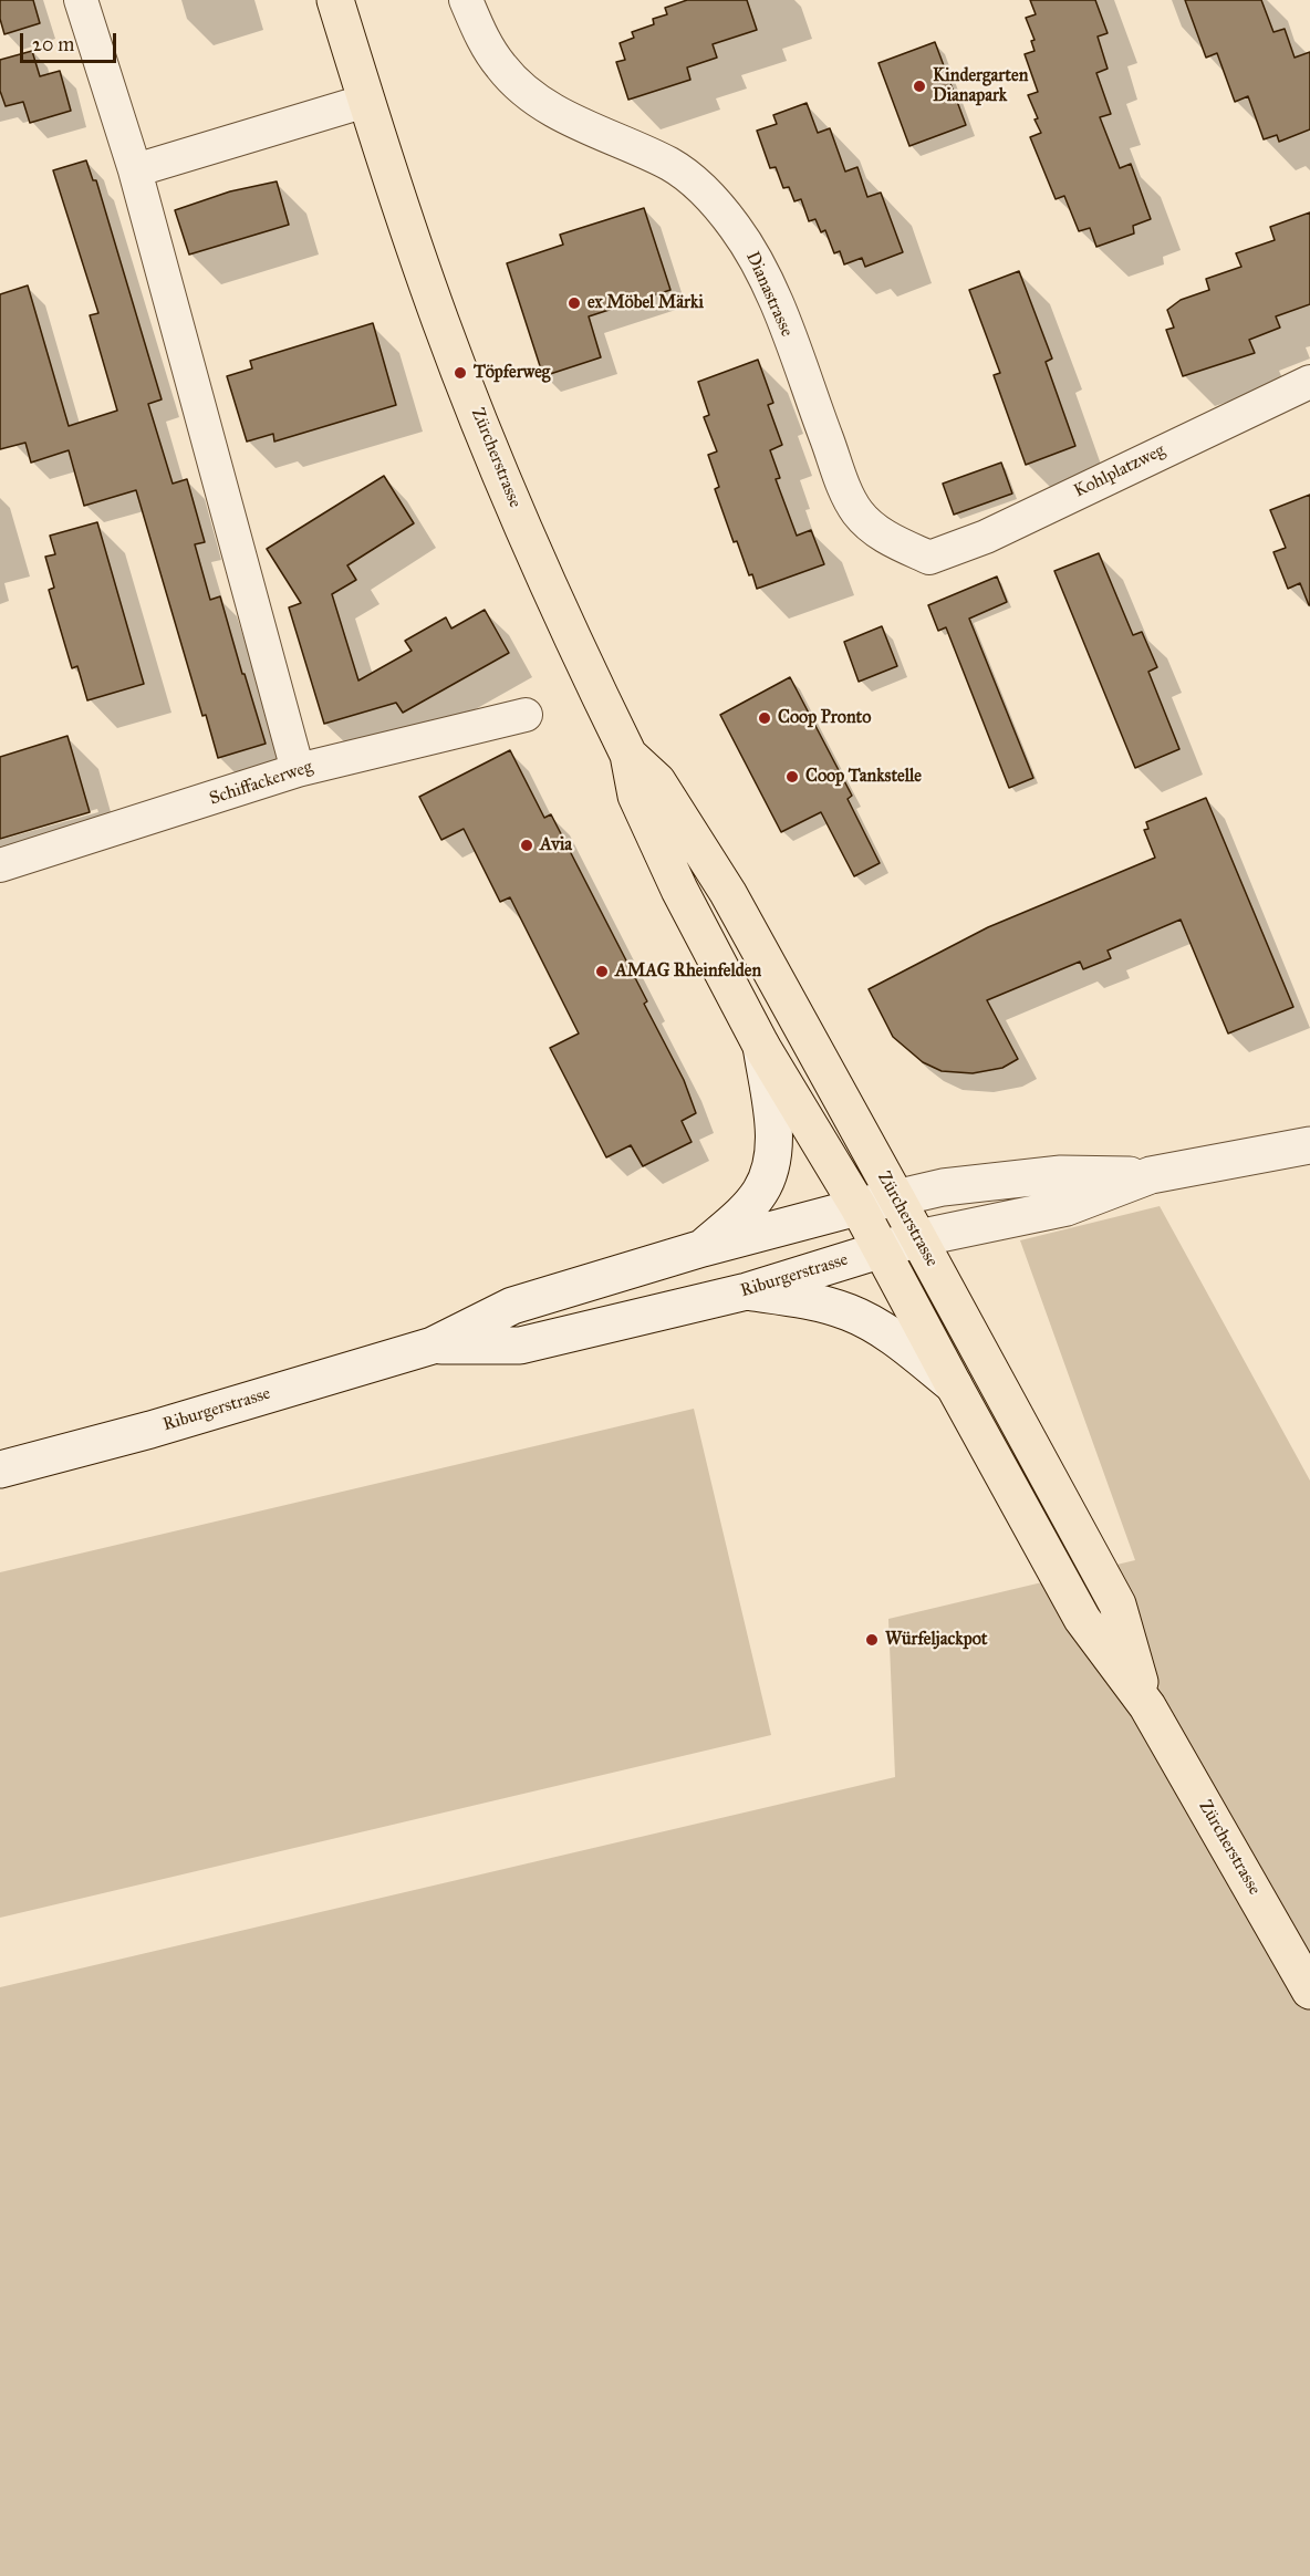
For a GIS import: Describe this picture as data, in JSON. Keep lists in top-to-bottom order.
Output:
{
  "streets": {
    "main road": ["Zürcherstrasse", "Riburgerstrasse"],
    "street": ["Dianastrasse", "Kohlplatzweg", "Schiffackerweg"]
  },
  "crossings": [
    ["Dianastrasse", "Kohlplatzweg"],
    ["Zürcherstrasse", "Riburgerstrasse"]
  ],
  "places": [
    "Kindergarten Dianapark",
    "ex Möbel Märki",
    "Töpferweg",
    "Coop Pronto",
    "Coop Tankstelle",
    "Avia",
    "AMAG Rheinfelden",
    "Würfeljackpot"
  ],
  "scale_bar": "20 m"
}
